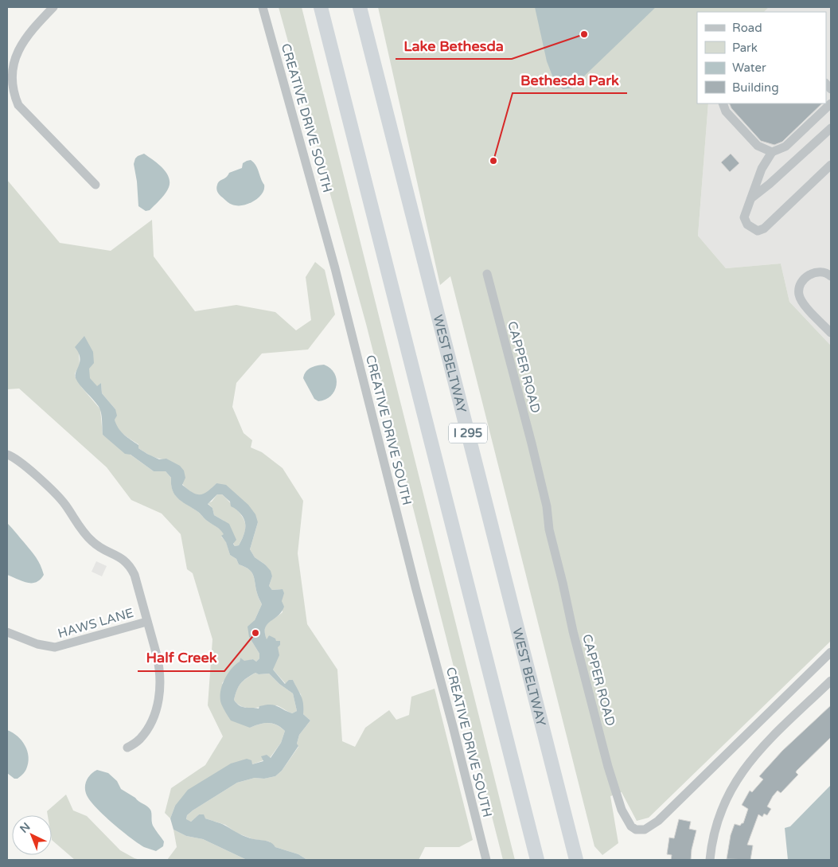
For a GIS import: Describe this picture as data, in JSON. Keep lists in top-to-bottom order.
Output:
{
  "streets": {
    "highway": ["WEST BELTWAY", "I 295"],
    "street": ["CREATIVE DRIVE SOUTH", "CAPPER ROAD", "HAWS LANE"]
  },
  "places": ["Lake Bethesda", "Bethesda Park", "Half Creek"],
  "legend": [
    "Road",
    "Park",
    "Water",
    "Building"
  ],
  "north": "top left"
}
